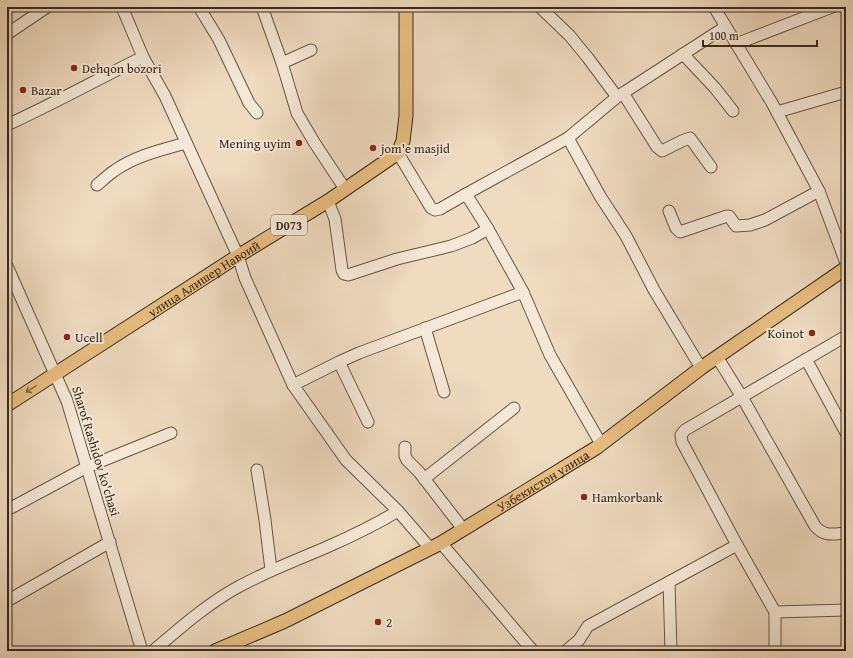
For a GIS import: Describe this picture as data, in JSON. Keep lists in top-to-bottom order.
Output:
{
  "streets": {
    "main road": ["D073", "улица Алишер Навоий", "Узбекистон улица"],
    "street": ["Sharof Rashidov ko'chasi"]
  },
  "crossings": [
    ["улица Алишер Навоий", "Sharof Rashidov ko'chasi"]
  ],
  "places": [
    "Dehqon bozori",
    "Bazar",
    "Mening uyim",
    "jom'e masjid",
    "Koinot",
    "Ucell",
    "Hamkorbank",
    "2"
  ],
  "scale_bar": "100 m"
}
